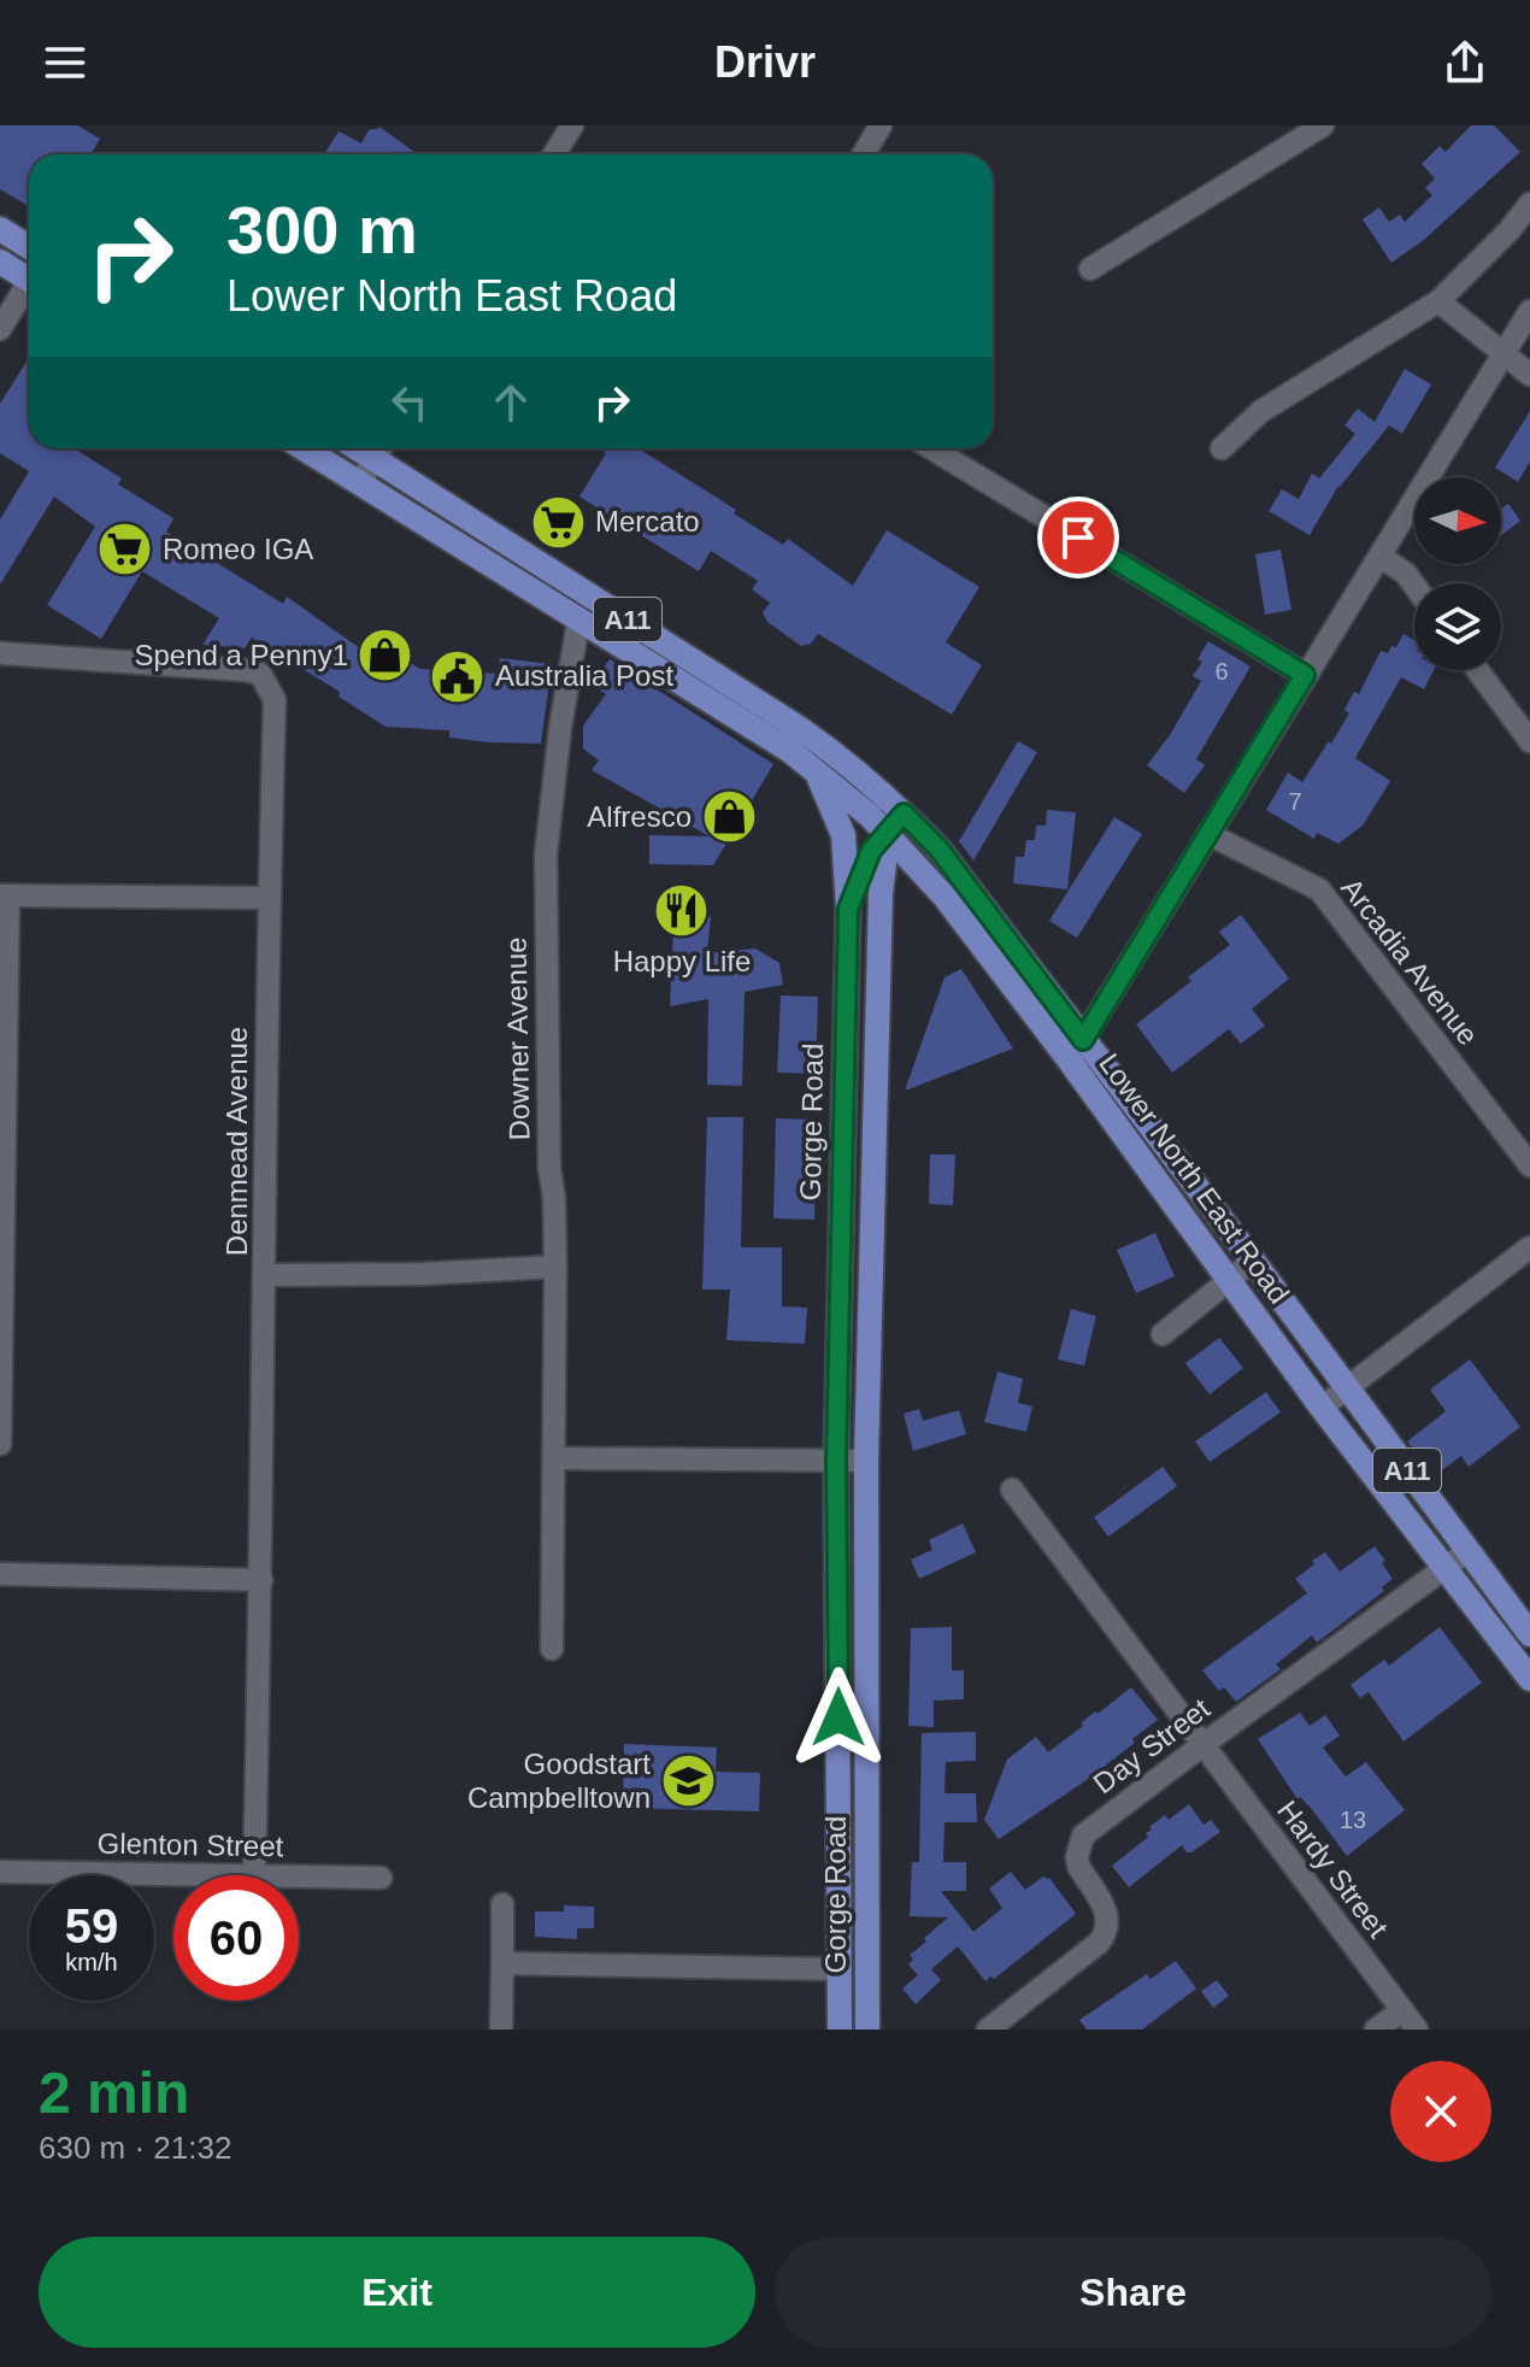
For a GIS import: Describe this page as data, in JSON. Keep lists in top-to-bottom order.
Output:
{
  "streets": {
    "main road": ["A11", "Gorge Road", "Lower North East Road"],
    "street": [
      "Arcadia Avenue",
      "Downer Avenue",
      "Denmead Avenue",
      "Day Street",
      "Glenton Street",
      "Hardy Street"
    ]
  },
  "crossings": [
    ["Downer Avenue", "Lower North East Road"],
    ["Gorge Road", "Lower North East Road"],
    ["Denmead Avenue", "Glenton Street"],
    ["Lower North East Road", "Day Street"],
    ["Day Street", "Hardy Street"]
  ],
  "places": {
    "supermarket": ["Mercato", "Romeo IGA"],
    "shop": ["Spend a Penny1", "Alfresco"],
    "public building": ["Australia Post"],
    "restaurant": ["Happy Life"],
    "school or university": ["Goodstart Campbelltown"]
  },
  "house_numbers": ["6", "7", "13"],
  "north": "right",
  "page": {
    "header": "Drivr",
    "turn": ["300 m", "Lower North East Road"],
    "speed": "59 km/h",
    "limit": "60",
    "heading": ["2 min", "630 m · 21:32"],
    "buttons": ["Exit", "Share"]
  }
}
